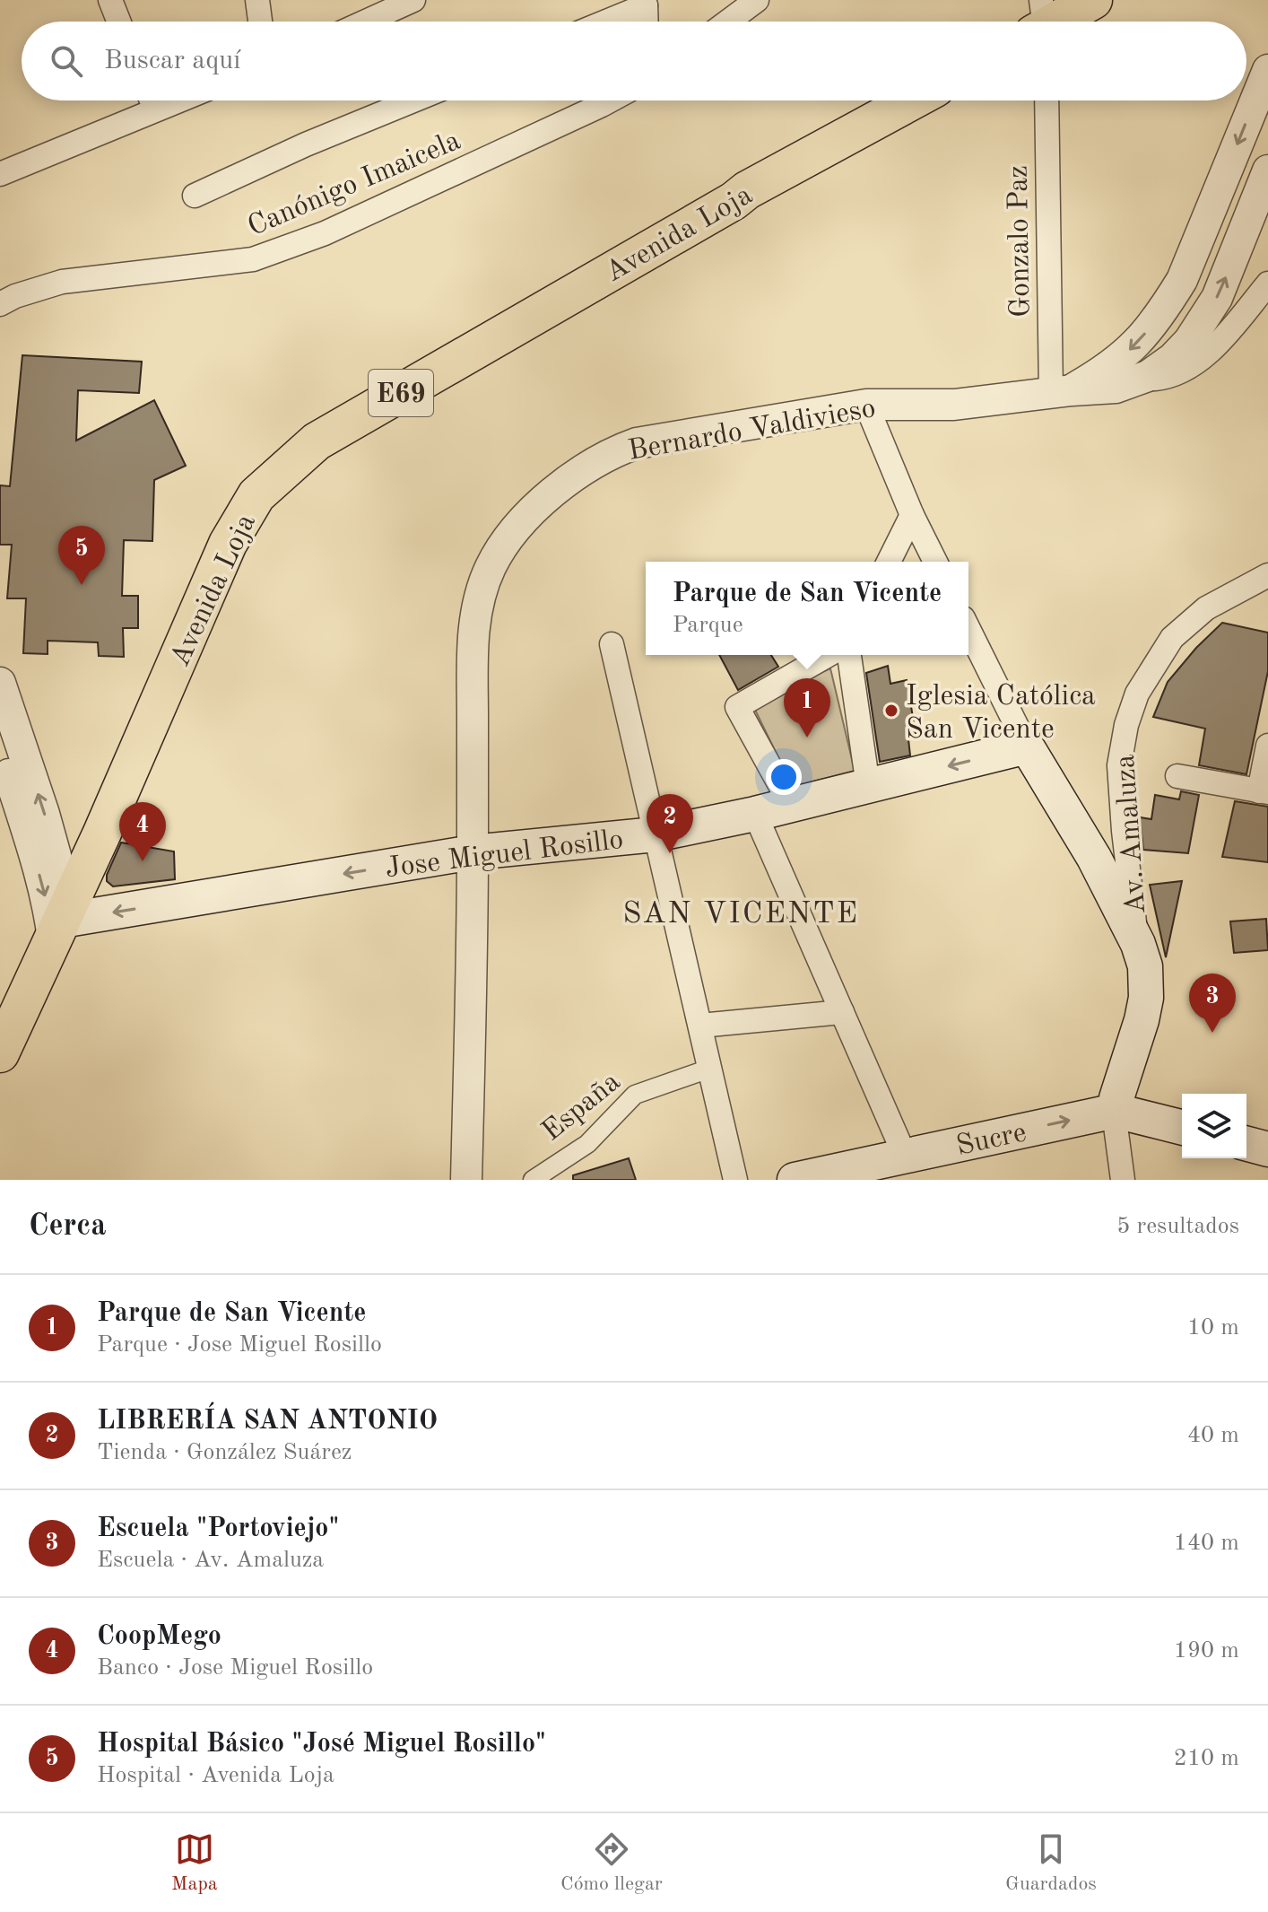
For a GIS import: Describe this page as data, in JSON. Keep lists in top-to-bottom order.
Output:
{
  "streets": {
    "main road": [
      "Avenida Loja",
      "E69",
      "Av. Amaluza",
      "Jose Miguel Rosillo",
      "Sucre"
    ],
    "street": [
      "Canónigo Imaicela",
      "Gonzalo Paz",
      "Bernardo Valdivieso",
      "España"
    ]
  },
  "crossings": [
    ["Avenida Loja", "Jose Miguel Rosillo"],
    ["Gonzalo Paz", "Bernardo Valdivieso"],
    ["Bernardo Valdivieso", "Jose Miguel Rosillo"],
    ["Av. Amaluza", "Sucre"]
  ],
  "one_way": ["Jose Miguel Rosillo", "Sucre"],
  "districts": ["SAN VICENTE"],
  "places": ["Iglesia Católica San Vicente"],
  "page": {
    "search": "Buscar aquí",
    "pins": [
      "5",
      "1",
      "2",
      "4",
      "3"
    ],
    "popup": ["Parque de San Vicente", "Parque"],
    "heading": ["Cerca", "5 resultados"],
    "list": [
      {
        "mark": "1",
        "name": "Parque de San Vicente",
        "note": "Parque · Jose Miguel Rosillo",
        "value": "10 m"
      },
      {
        "mark": "2",
        "name": "LIBRERÍA SAN ANTONIO",
        "note": "Tienda · González Suárez",
        "value": "40 m"
      },
      {
        "mark": "3",
        "name": "Escuela \"Portoviejo\"",
        "note": "Escuela · Av. Amaluza",
        "value": "140 m"
      },
      {
        "mark": "4",
        "name": "CoopMego",
        "note": "Banco · Jose Miguel Rosillo",
        "value": "190 m"
      },
      {
        "mark": "5",
        "name": "Hospital Básico \"José Miguel Rosillo\"",
        "note": "Hospital · Avenida Loja",
        "value": "210 m"
      }
    ],
    "nav": ["Mapa", "Cómo llegar", "Guardados"]
  }
}
